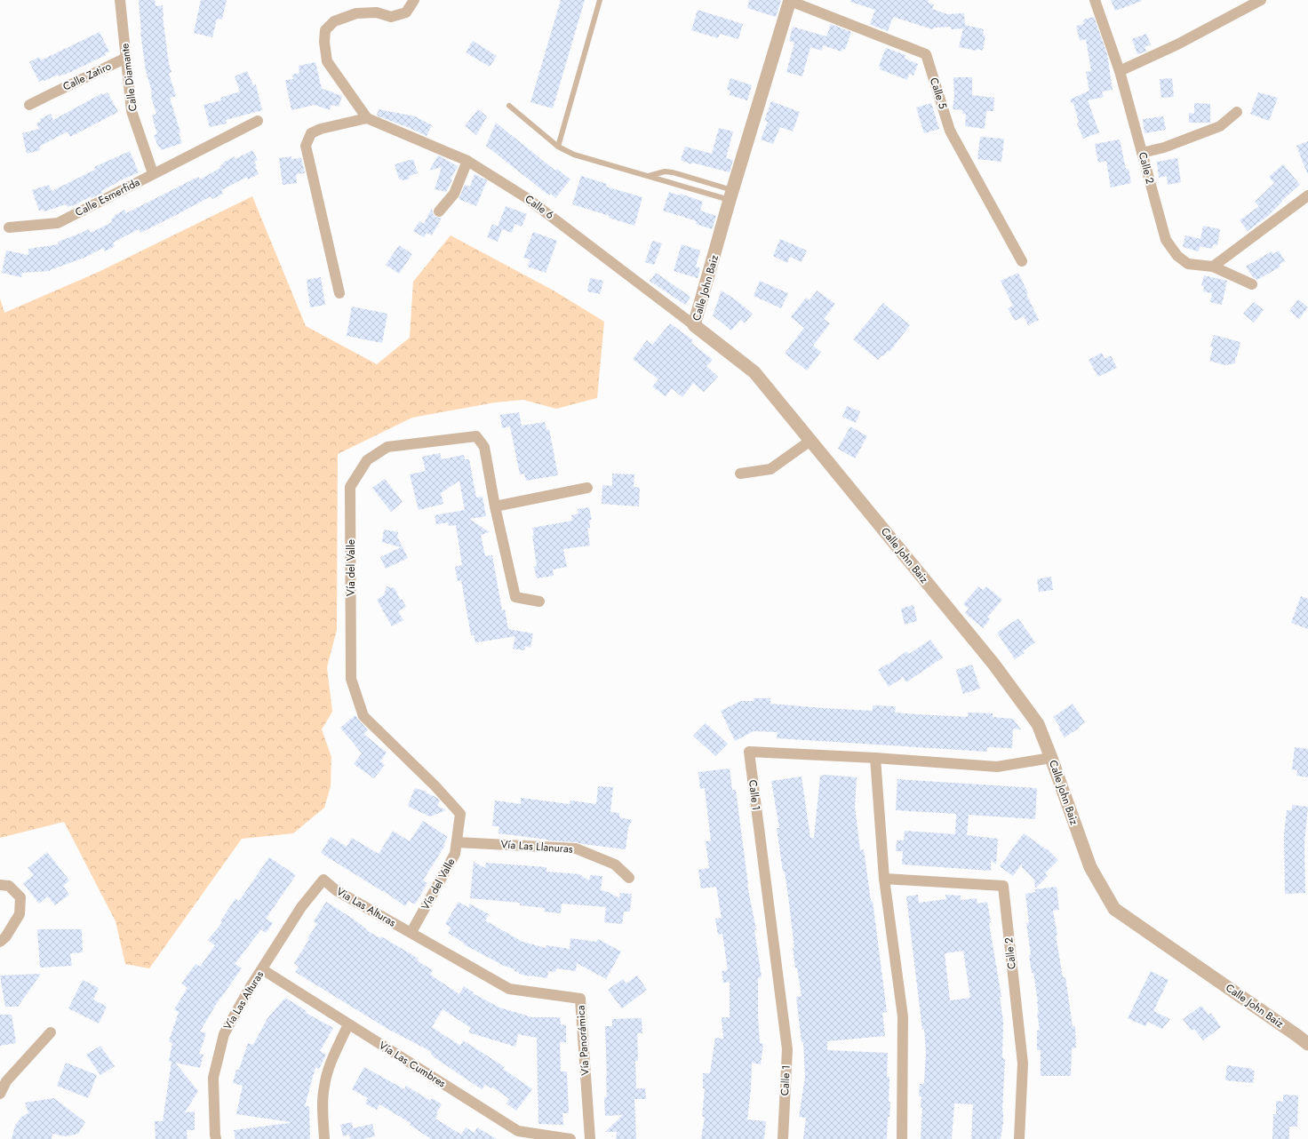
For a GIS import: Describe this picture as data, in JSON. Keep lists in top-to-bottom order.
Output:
{
  "streets": {
    "street": [
      "Calle Zatiro",
      "Calle Diamante",
      "Calle 5",
      "Calle 2",
      "Calle Esmerfida",
      "Calle 6",
      "Calle John Baiz",
      "Vía del Valle",
      "Calle 1",
      "Vía Las Llanuras",
      "Via Las Alturas",
      "Vía Las Alturas",
      "Vía Panorámica",
      "Vía Las Cumbres"
    ]
  },
  "crossings": [
    ["Calle Zatiro", "Calle Diamante"],
    ["Calle Diamante", "Calle Esmerfida"],
    ["Calle 5", "Calle John Baiz"],
    ["Calle 6", "Calle John Baiz"],
    ["Calle John Baiz", "Calle 1"],
    ["Vía del Valle", "Vía Las Llanuras"],
    ["Vía del Valle", "Via Las Alturas"],
    ["Vía del Valle", "Vía Panorámica"],
    ["Via Las Alturas", "Vía Las Alturas"],
    ["Via Las Alturas", "Vía Panorámica"],
    ["Vía Las Alturas", "Vía Las Cumbres"]
  ]
}
